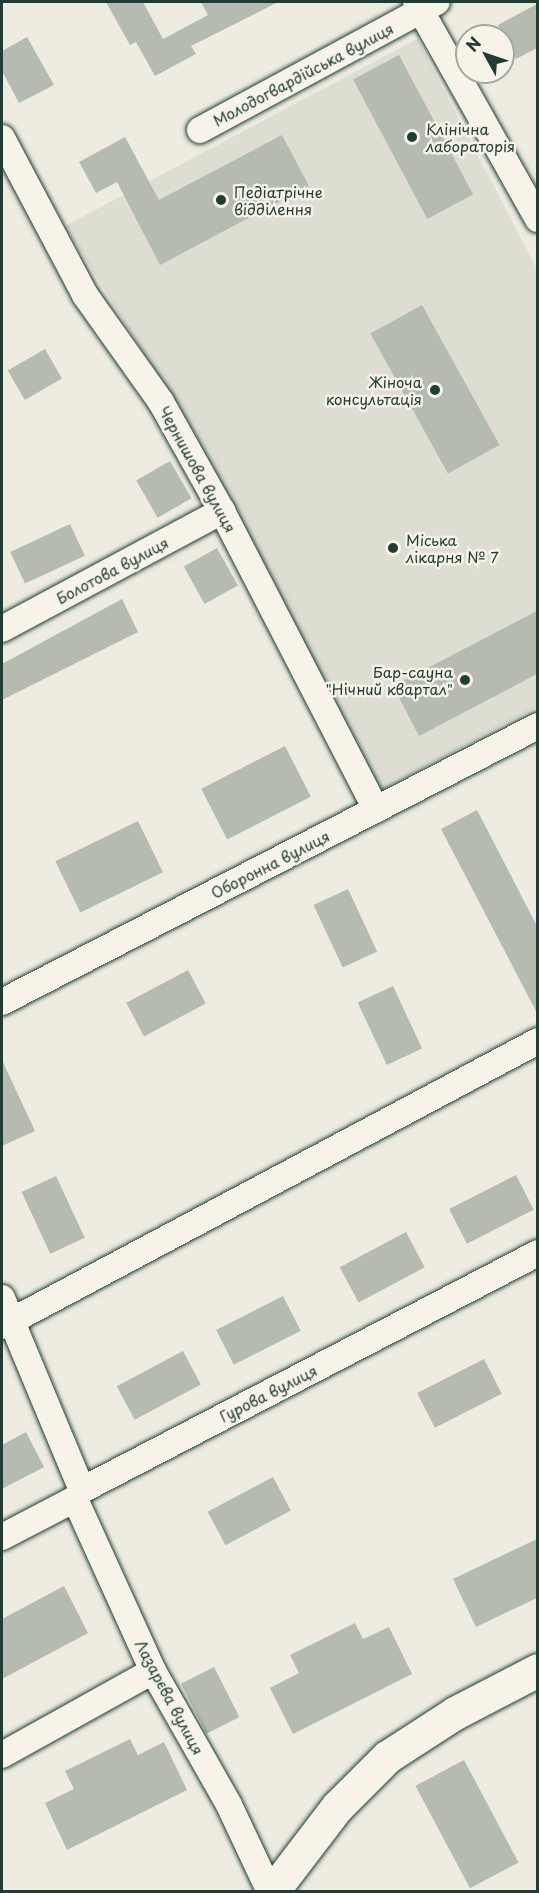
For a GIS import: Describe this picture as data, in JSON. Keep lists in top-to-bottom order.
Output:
{
  "streets": {
    "street": [
      "Молодогвардійська вулиця",
      "Чернишова вулиця",
      "Болотова вулиця",
      "Оборонна вулиця",
      "Гурова вулиця",
      "Лазарєва вулиця"
    ]
  },
  "crossings": [
    ["Чернишова вулиця", "Болотова вулиця"],
    ["Чернишова вулиця", "Оборонна вулиця"],
    ["Гурова вулиця", "Лазарєва вулиця"]
  ],
  "places": [
    "Клінічна лабораторія",
    "Педіатрічне відділення",
    "Жіноча консультація",
    "Міська лікарня № 7",
    "Бар-сауна \"Нічний квартал\""
  ],
  "north": "top left"
}
